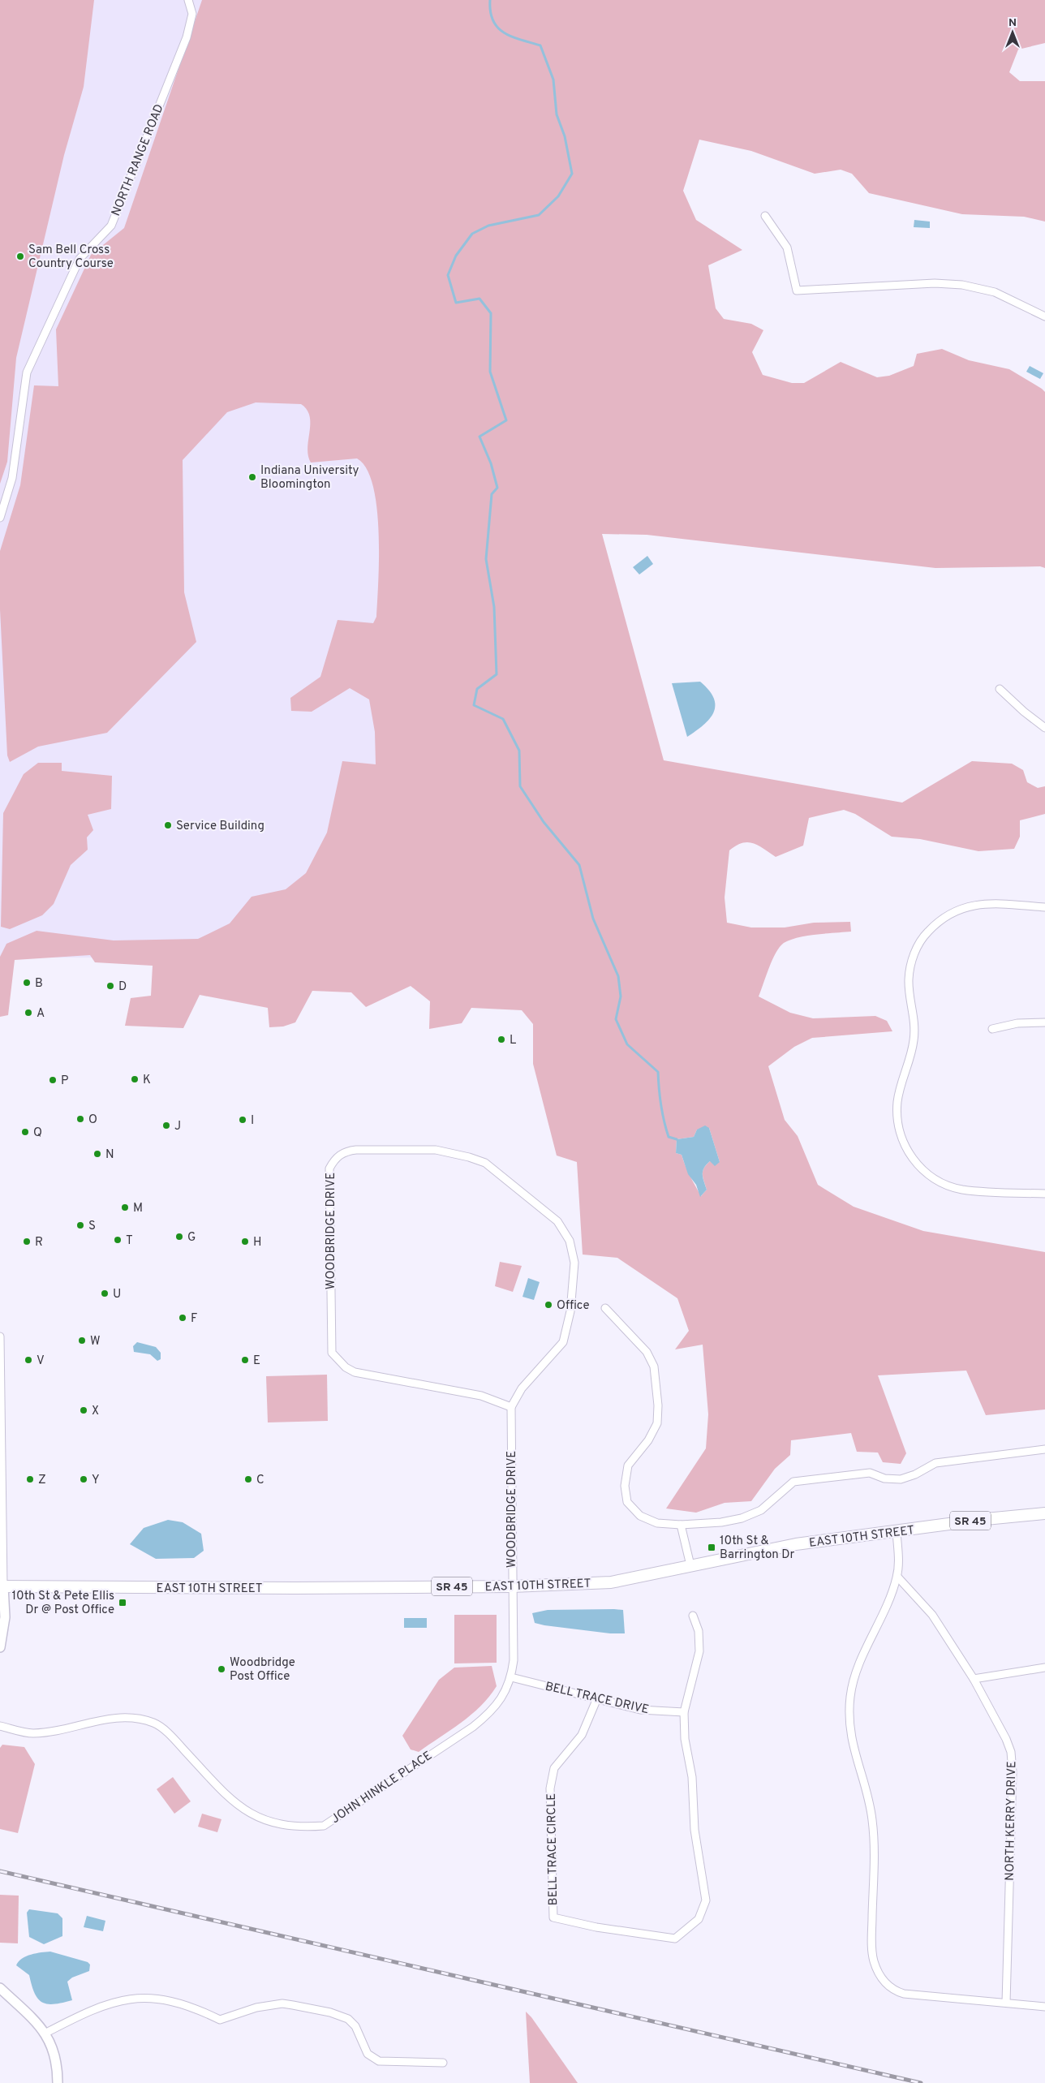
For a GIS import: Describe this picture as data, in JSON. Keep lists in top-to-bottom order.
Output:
{
  "streets": {
    "main road": ["SR 45", "EAST 10TH STREET"],
    "street": [
      "NORTH RANGE ROAD",
      "WOODBRIDGE DRIVE",
      "BELL TRACE DRIVE",
      "JOHN HINKLE PLACE",
      "NORTH KERRY DRIVE",
      "BELL TRACE CIRCLE"
    ]
  },
  "crossings": [
    ["WOODBRIDGE DRIVE", "EAST 10TH STREET"],
    ["WOODBRIDGE DRIVE", "JOHN HINKLE PLACE"],
    ["EAST 10TH STREET", "JOHN HINKLE PLACE"],
    ["BELL TRACE DRIVE", "JOHN HINKLE PLACE"],
    ["BELL TRACE DRIVE", "BELL TRACE CIRCLE"]
  ],
  "places": {
    "other": [
      "Sam Bell Cross Country Course",
      "Indiana University Bloomington",
      "Service Building",
      "B",
      "D",
      "A",
      "L",
      "K",
      "P",
      "O",
      "I",
      "J",
      "Q",
      "N",
      "M",
      "S",
      "G",
      "T",
      "R",
      "H",
      "U",
      "Office",
      "F",
      "W",
      "V",
      "E",
      "X",
      "Z",
      "Y",
      "C",
      "Woodbridge Post Office"
    ],
    "transit": ["10th St & Barrington Dr", "10th St & Pete Ellis Dr @ Post Office"]
  },
  "north": "top"
}
